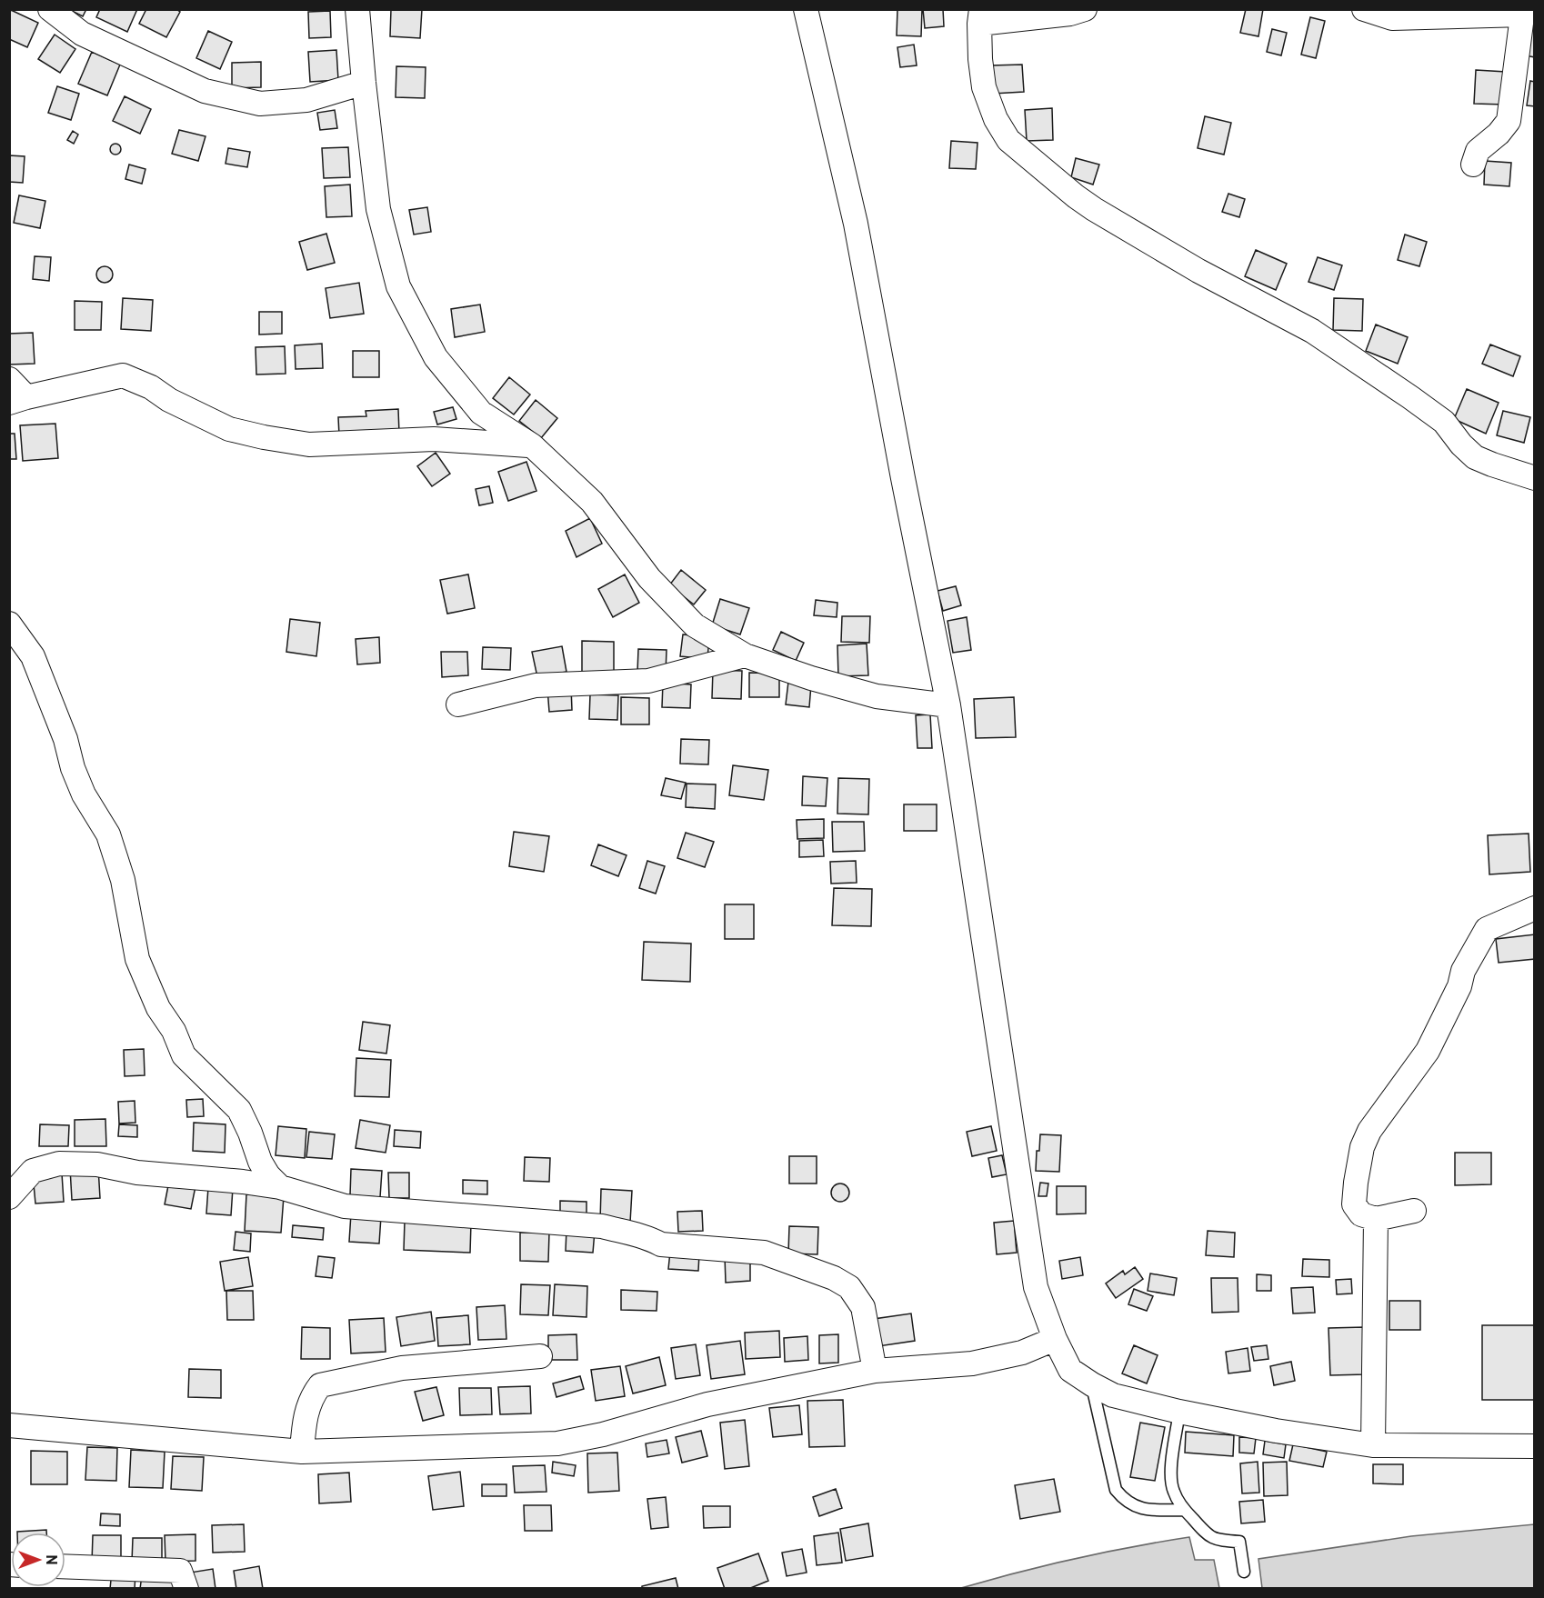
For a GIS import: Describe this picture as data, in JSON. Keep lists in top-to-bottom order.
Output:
{
  "north": "right"
}
